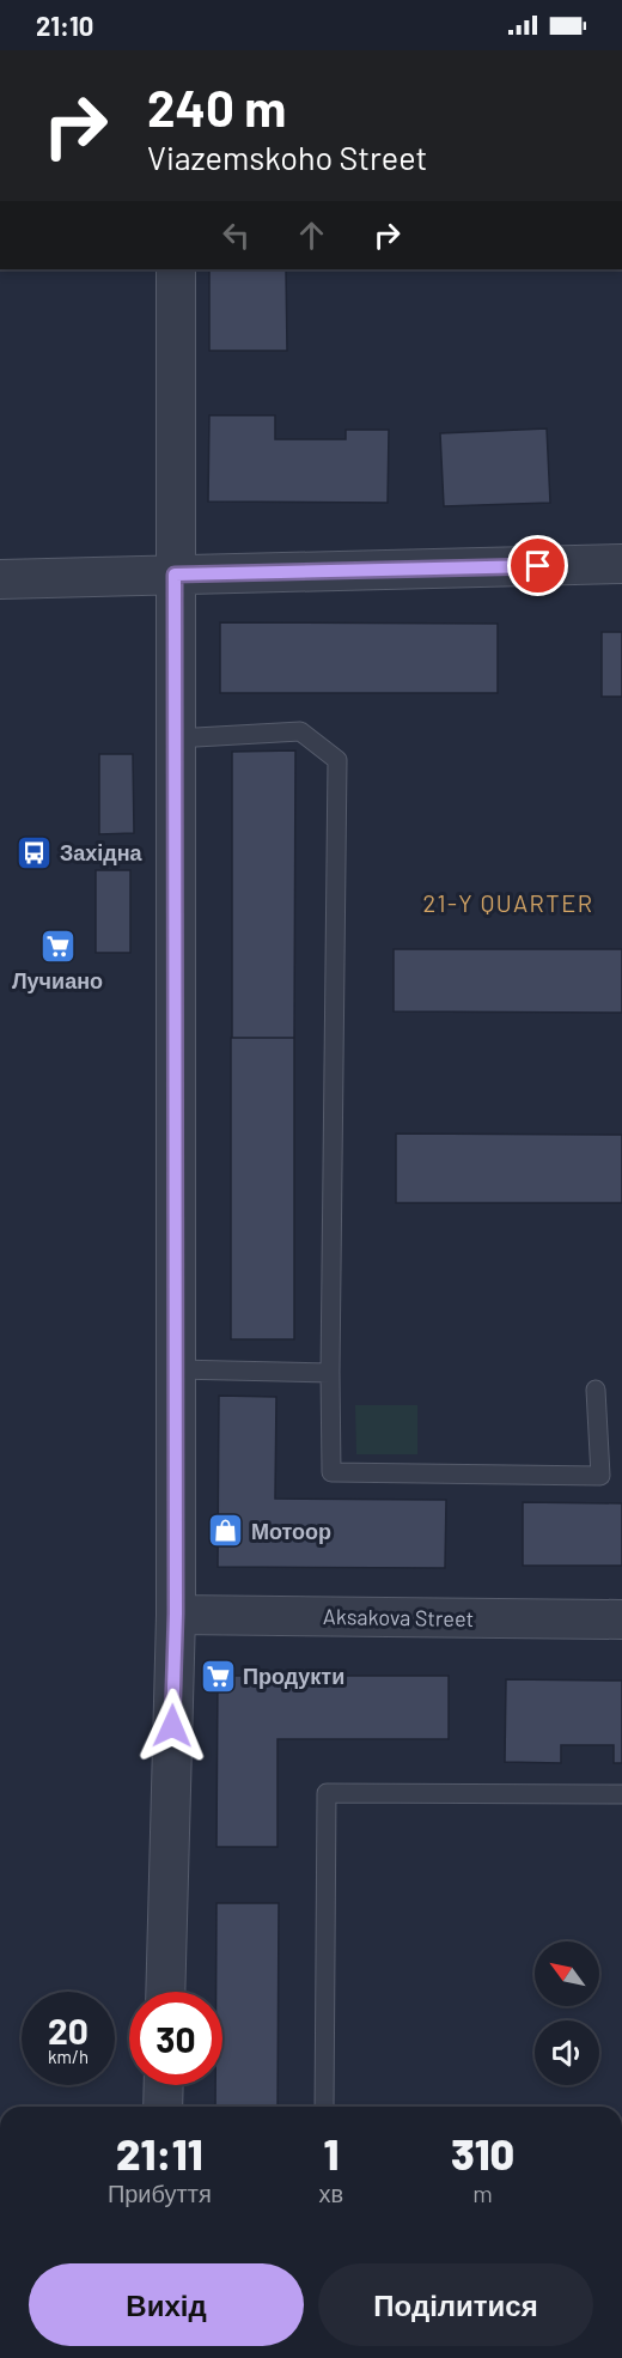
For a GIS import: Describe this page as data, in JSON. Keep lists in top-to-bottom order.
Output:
{
  "streets": {
    "street": ["Aksakova Street"]
  },
  "districts": ["21-Y QUARTER"],
  "places": {
    "bus stop": ["Західна"],
    "supermarket": ["Лучиано", "Продукти"],
    "shop": ["Мотоор"]
  },
  "north": "top left",
  "page": {
    "status": "21:10",
    "turn": ["240 m", "Viazemskoho Street"],
    "speed": "20 km/h",
    "limit": "30",
    "eta": [
      "21:11",
      "Прибуття",
      "1",
      "хв",
      "310",
      "m"
    ],
    "buttons": ["Вихід", "Поділитися"]
  }
}
